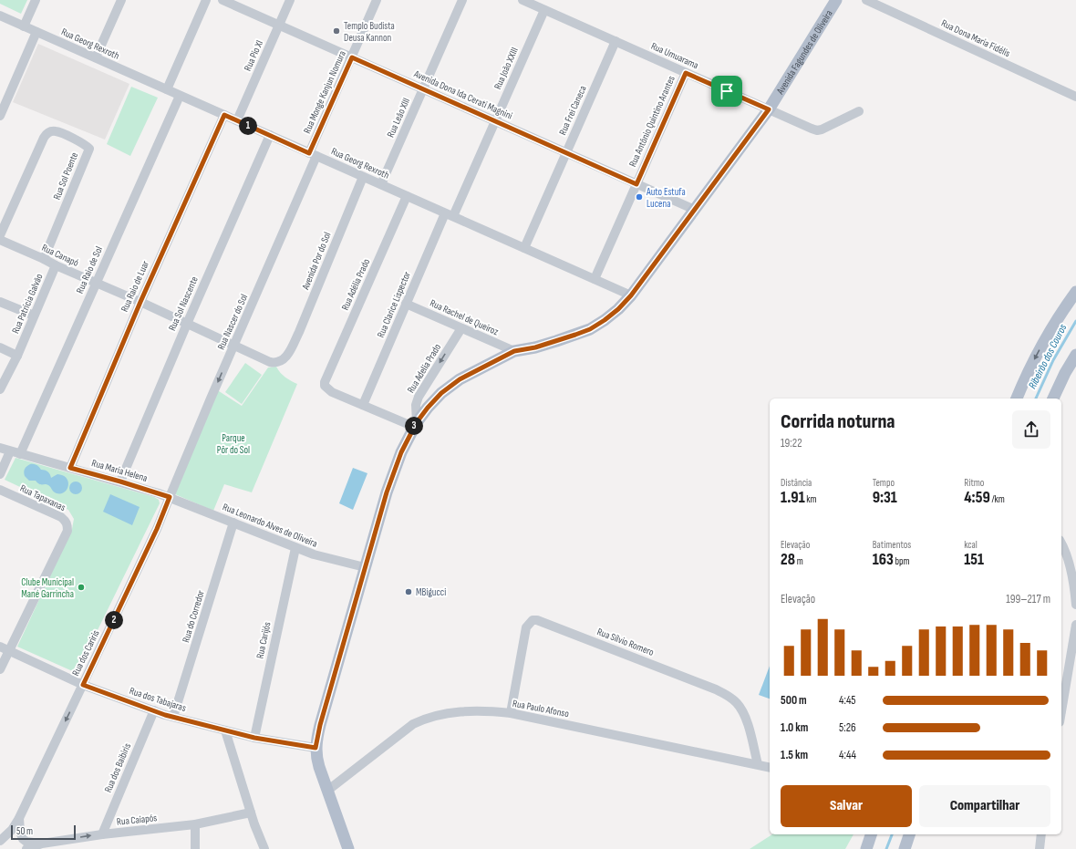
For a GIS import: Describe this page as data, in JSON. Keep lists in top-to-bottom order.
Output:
{
  "streets": {
    "main road": ["Avenida Fagundes de Oliveira"],
    "street": [
      "Rua Dona Maria Fidélis",
      "Rua Georg Rexroth",
      "Rua Pio XI",
      "Rua Umuarama",
      "Rua João XXIII",
      "Rua Monge Kanjun Nomura",
      "Avenida Dona Ida Cerati Magnini",
      "Rua Frei Caneca",
      "Rua Leão XIII",
      "Rua Antônio Quintino Arantes",
      "Rua Sol Poente",
      "Rua Canapó",
      "Avenida Por do Sol",
      "Rua Raio de Sol",
      "Rua Adélia Prado",
      "Rua Raio de Luar",
      "Rua Patrícia Galvão",
      "Rua Sol Nascente",
      "Rua Clarice Lispector",
      "Rua Rachel de Queiroz",
      "Rua Nascer do Sol",
      "Rua Adelia Prado",
      "Rua Maria Helena",
      "Rua Tapaxanas",
      "Rua Leonardo Alves de Oliveira",
      "Rua do Corredor",
      "Rua Carijós",
      "Rua Sílvio Romero",
      "Rua dos Cariris",
      "Rua dos Tabajaras",
      "Rua Paulo Afonso",
      "Rua dos Baibiris",
      "Rua Caiapós"
    ]
  },
  "crossings": [
    ["Rua Georg Rexroth", "Avenida Fagundes de Oliveira"],
    ["Rua Georg Rexroth", "Rua Pio XI"],
    ["Rua Georg Rexroth", "Rua João XXIII"],
    ["Rua Georg Rexroth", "Rua Monge Kanjun Nomura"],
    ["Rua Georg Rexroth", "Rua Frei Caneca"],
    ["Rua Georg Rexroth", "Rua Leão XIII"],
    ["Rua Georg Rexroth", "Rua Antônio Quintino Arantes"],
    ["Rua Georg Rexroth", "Avenida Por do Sol"],
    ["Rua Georg Rexroth", "Rua Raio de Sol"],
    ["Rua Georg Rexroth", "Rua Adélia Prado"],
    ["Rua Georg Rexroth", "Rua Raio de Luar"],
    ["Rua Georg Rexroth", "Rua Sol Nascente"],
    ["Rua Georg Rexroth", "Rua Clarice Lispector"],
    ["Rua Georg Rexroth", "Rua Nascer do Sol"],
    ["Avenida Fagundes de Oliveira", "Rua Umuarama"],
    ["Avenida Fagundes de Oliveira", "Avenida Dona Ida Cerati Magnini"],
    ["Avenida Fagundes de Oliveira", "Rua Rachel de Queiroz"],
    ["Avenida Fagundes de Oliveira", "Rua Adelia Prado"],
    ["Avenida Fagundes de Oliveira", "Rua Leonardo Alves de Oliveira"],
    ["Avenida Fagundes de Oliveira", "Rua dos Tabajaras"],
    ["Avenida Fagundes de Oliveira", "Rua Paulo Afonso"],
    ["Rua Pio XI", "Avenida Dona Ida Cerati Magnini"],
    ["Rua Umuarama", "Rua João XXIII"],
    ["Rua Umuarama", "Rua Frei Caneca"],
    ["Rua Umuarama", "Rua Antônio Quintino Arantes"],
    ["Rua João XXIII", "Avenida Dona Ida Cerati Magnini"],
    ["Rua João XXIII", "Rua Clarice Lispector"],
    ["Rua Monge Kanjun Nomura", "Avenida Dona Ida Cerati Magnini"],
    ["Rua Monge Kanjun Nomura", "Rua Nascer do Sol"],
    ["Avenida Dona Ida Cerati Magnini", "Rua Frei Caneca"],
    ["Avenida Dona Ida Cerati Magnini", "Rua Leão XIII"],
    ["Avenida Dona Ida Cerati Magnini", "Rua Antônio Quintino Arantes"],
    ["Rua Sol Poente", "Rua Canapó"],
    ["Rua Canapó", "Avenida Por do Sol"],
    ["Rua Canapó", "Rua Raio de Sol"],
    ["Rua Canapó", "Rua Raio de Luar"],
    ["Rua Canapó", "Rua Patrícia Galvão"],
    ["Rua Canapó", "Rua Sol Nascente"],
    ["Rua Canapó", "Rua Nascer do Sol"],
    ["Rua Raio de Sol", "Rua Maria Helena"],
    ["Rua Adélia Prado", "Rua Clarice Lispector"],
    ["Rua Raio de Luar", "Rua Maria Helena"],
    ["Rua Sol Nascente", "Rua Maria Helena"],
    ["Rua Clarice Lispector", "Rua Rachel de Queiroz"],
    ["Rua Rachel de Queiroz", "Rua Adelia Prado"],
    ["Rua Nascer do Sol", "Rua Maria Helena"],
    ["Rua Nascer do Sol", "Rua Leonardo Alves de Oliveira"],
    ["Rua Nascer do Sol", "Rua dos Cariris"],
    ["Rua Maria Helena", "Rua Leonardo Alves de Oliveira"],
    ["Rua Maria Helena", "Rua dos Cariris"],
    ["Rua Tapaxanas", "Rua dos Tabajaras"],
    ["Rua Leonardo Alves de Oliveira", "Rua do Corredor"],
    ["Rua Leonardo Alves de Oliveira", "Rua Carijós"],
    ["Rua Leonardo Alves de Oliveira", "Rua dos Cariris"],
    ["Rua do Corredor", "Rua dos Tabajaras"],
    ["Rua Carijós", "Rua dos Tabajaras"],
    ["Rua Sílvio Romero", "Rua Paulo Afonso"],
    ["Rua dos Cariris", "Rua dos Tabajaras"],
    ["Rua dos Tabajaras", "Rua dos Baibiris"],
    ["Rua dos Baibiris", "Rua Caiapós"]
  ],
  "one_way": ["Rua Nascer do Sol", "Rua Adelia Prado", "Rua dos Cariris"],
  "water": ["Ribeirão dos Couros"],
  "parks": ["Parque Pôr do Sol"],
  "places": [
    "Templo Budista Deusa Kannon",
    "Auto Estufa Lucena",
    "Clube Municipal Mané Garrincha",
    "MBigucci"
  ],
  "scale_bar": "50 m",
  "page": {
    "pins": ["1", "3", "2"],
    "heading": ["Corrida noturna", "19:22"],
    "stats": [
      ["Distância", "1.91 km"],
      ["Tempo", "9:31"],
      ["Ritmo", "4:59 /km"],
      ["Elevação", "28 m"],
      ["Batimentos", "163 bpm"],
      ["kcal", "151"]
    ],
    "chart": ["Elevação", "199–217 m"],
    "list": [
      {
        "name": "500 m",
        "note": "4:45"
      },
      {
        "name": "1.0 km",
        "note": "5:26"
      },
      {
        "name": "1.5 km",
        "note": "4:44"
      }
    ],
    "buttons": ["Salvar", "Compartilhar"],
    "scale": "50 m"
  }
}
